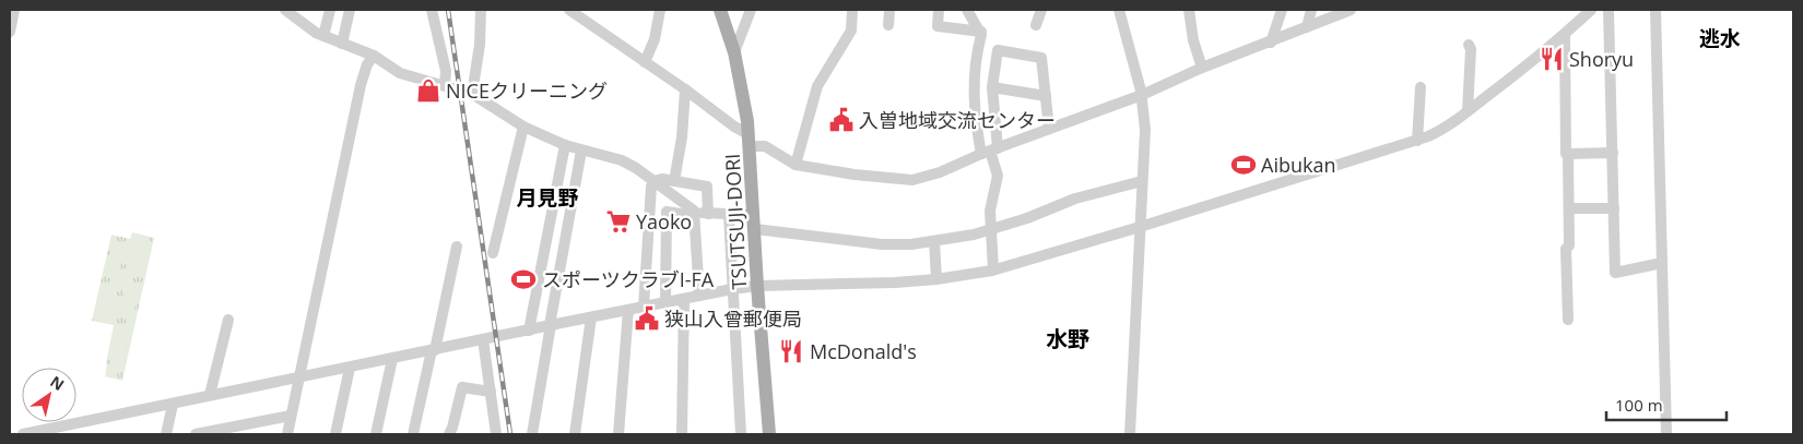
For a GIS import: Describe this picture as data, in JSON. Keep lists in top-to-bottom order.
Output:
{
  "streets": {
    "main road": ["TSUTSUJI-DORI"]
  },
  "districts": ["逃水", "月見野", "水野"],
  "places": {
    "restaurant": ["Shoryu", "McDonald's"],
    "shop": ["NICEクリーニング"],
    "public building": ["入曽地域交流センター", "狭山入曾郵便局"],
    "sports": ["Aibukan", "スポーツクラブI-FA"],
    "supermarket": ["Yaoko"]
  },
  "scale_bar": "100 m",
  "north": "top right"
}
